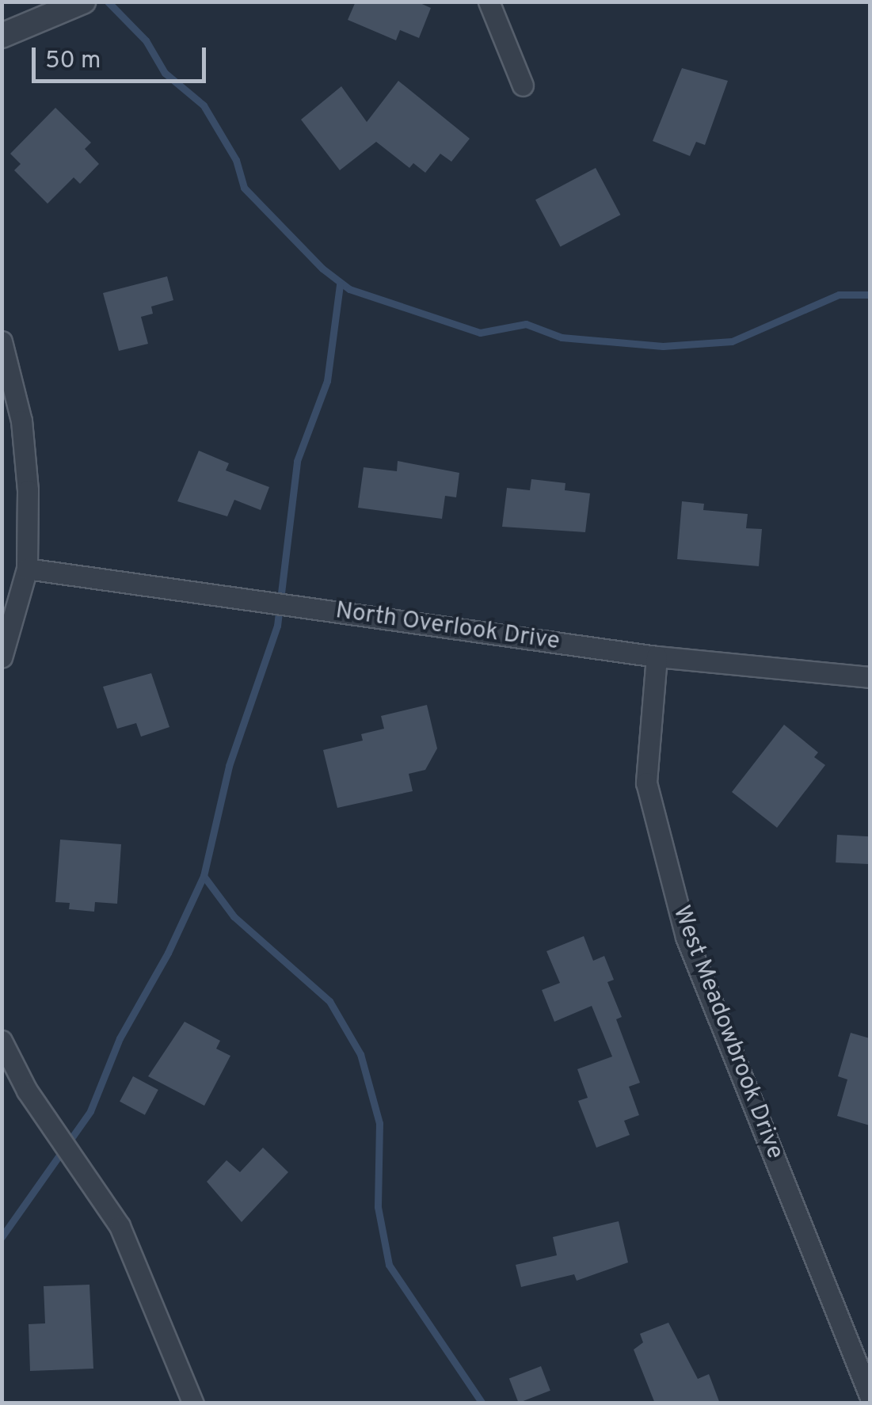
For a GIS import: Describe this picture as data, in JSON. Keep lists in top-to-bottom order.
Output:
{
  "streets": {
    "street": ["North Overlook Drive", "West Meadowbrook Drive"]
  },
  "crossings": [
    ["North Overlook Drive", "West Meadowbrook Drive"]
  ],
  "scale_bar": "50 m"
}
